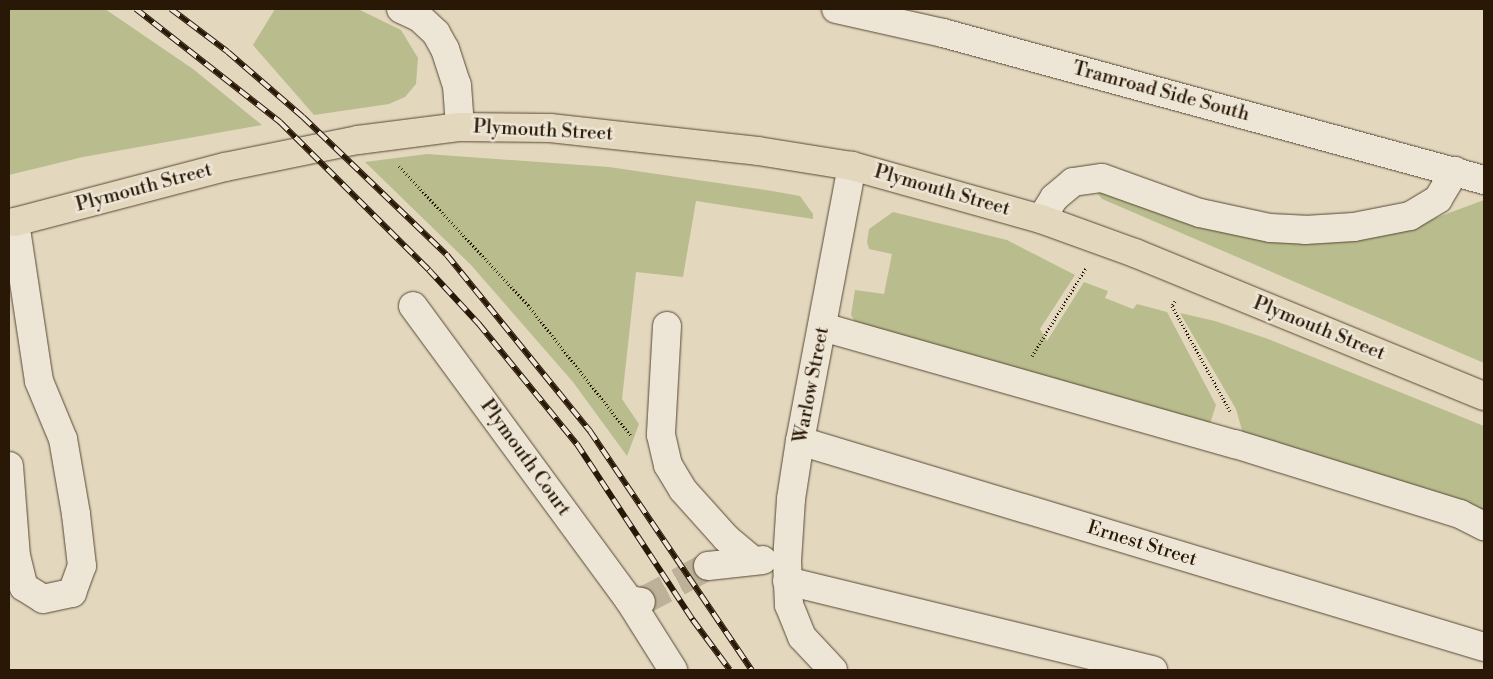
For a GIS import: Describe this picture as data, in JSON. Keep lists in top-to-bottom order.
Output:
{
  "streets": {
    "main road": ["Plymouth Street"],
    "street": [
      "Tramroad Side South",
      "Warlow Street",
      "Plymouth Court",
      "Ernest Street"
    ]
  },
  "crossings": [
    ["Plymouth Street", "Warlow Street"],
    ["Warlow Street", "Ernest Street"]
  ]
}
